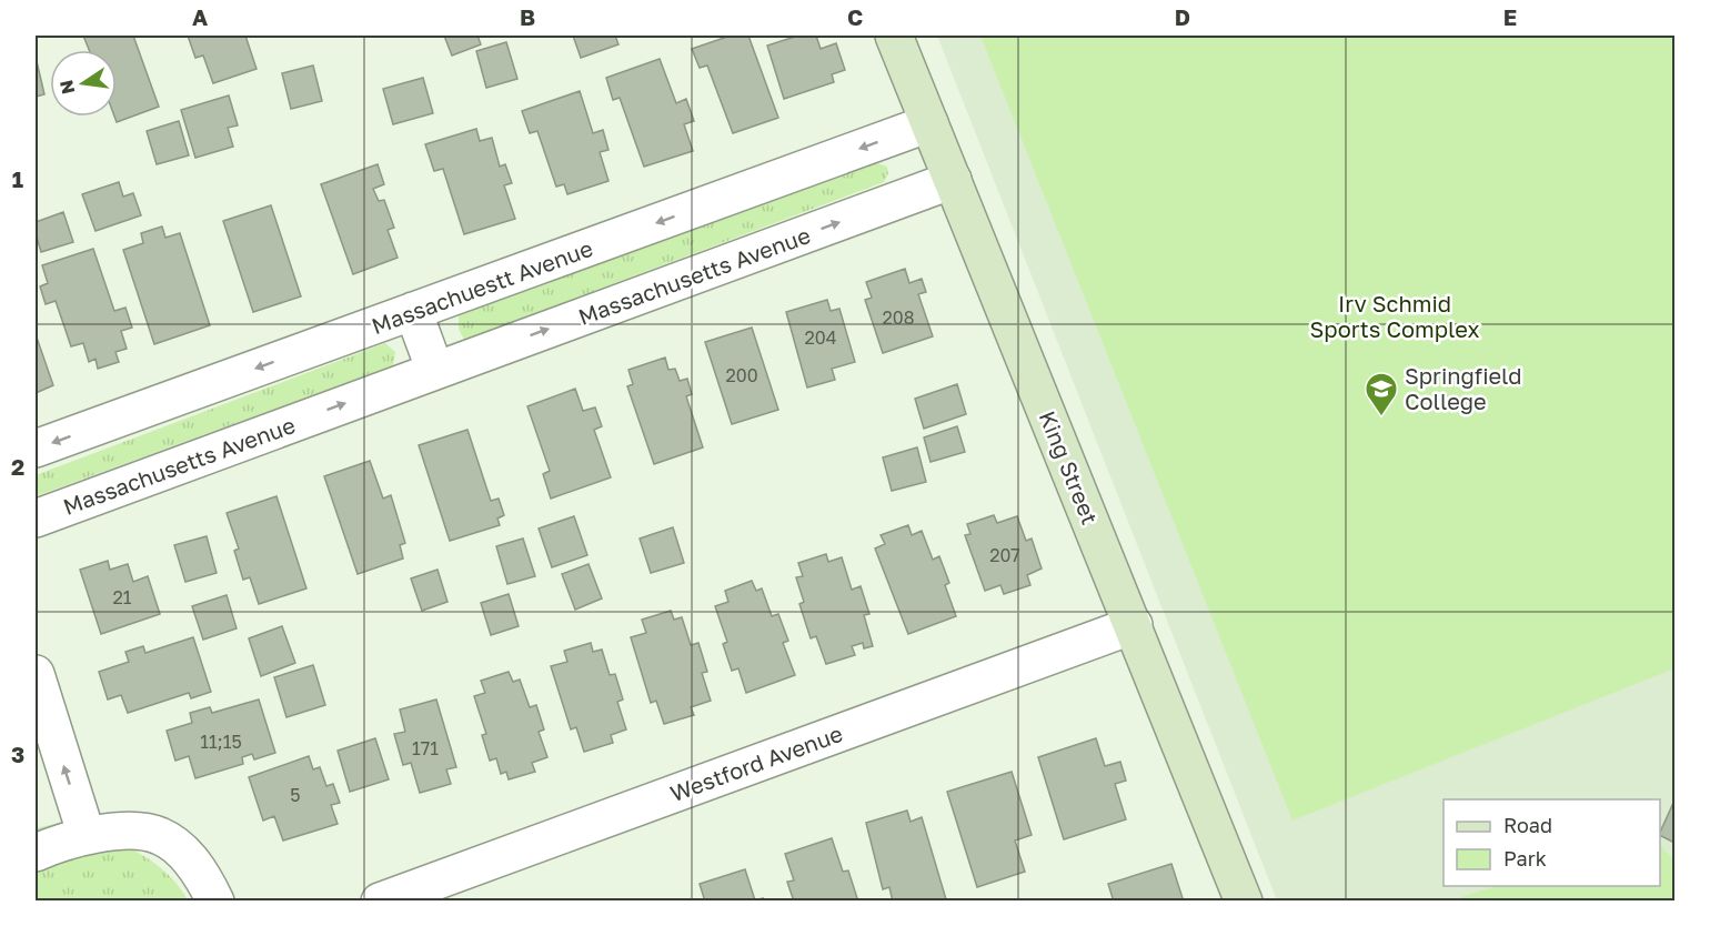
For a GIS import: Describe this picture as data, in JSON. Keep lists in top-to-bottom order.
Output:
{
  "streets": {
    "street": [
      "Massachusetts Avenue",
      "Massachuestt Avenue",
      "King Street",
      "Westford Avenue"
    ]
  },
  "crossings": [
    ["Massachusetts Avenue", "King Street"],
    ["Massachuestt Avenue", "King Street"],
    ["King Street", "Westford Avenue"]
  ],
  "one_way": ["Massachusetts Avenue", "Massachuestt Avenue"],
  "parks": ["Irv Schmid Sports Complex"],
  "places": {
    "school or university": ["Springfield College"]
  },
  "house_numbers": [
    "208",
    "204",
    "200",
    "207",
    "21",
    "11;15",
    "171",
    "5"
  ],
  "legend": ["Road", "Park"],
  "north": "left",
  "grid": {
    "columns": [
      "A",
      "B",
      "C",
      "D",
      "E"
    ],
    "rows": ["1", "2", "3"]
  }
}
